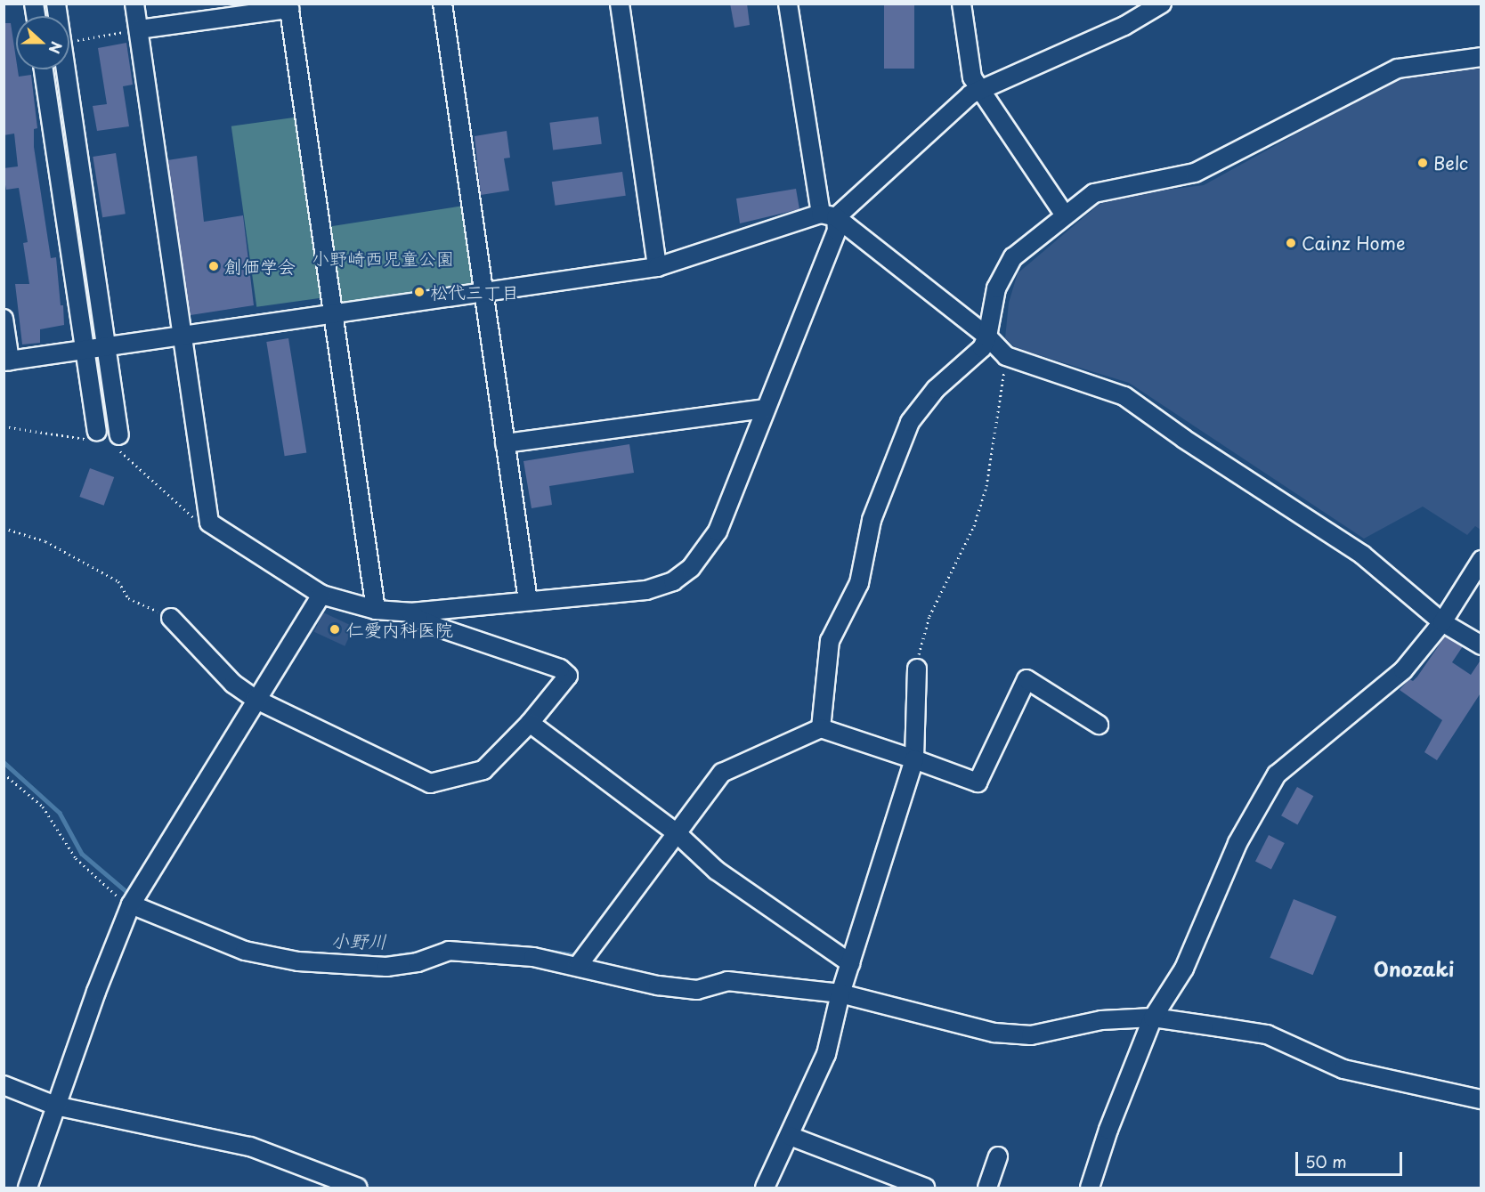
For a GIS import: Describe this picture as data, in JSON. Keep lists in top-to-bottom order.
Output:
{
  "districts": ["Onozaki"],
  "water": ["小野川"],
  "parks": ["小野崎西児童公園"],
  "places": [
    "Belc",
    "Cainz Home",
    "創価学会",
    "松代三丁目",
    "仁愛内科医院"
  ],
  "scale_bar": "50 m",
  "north": "right"
}
